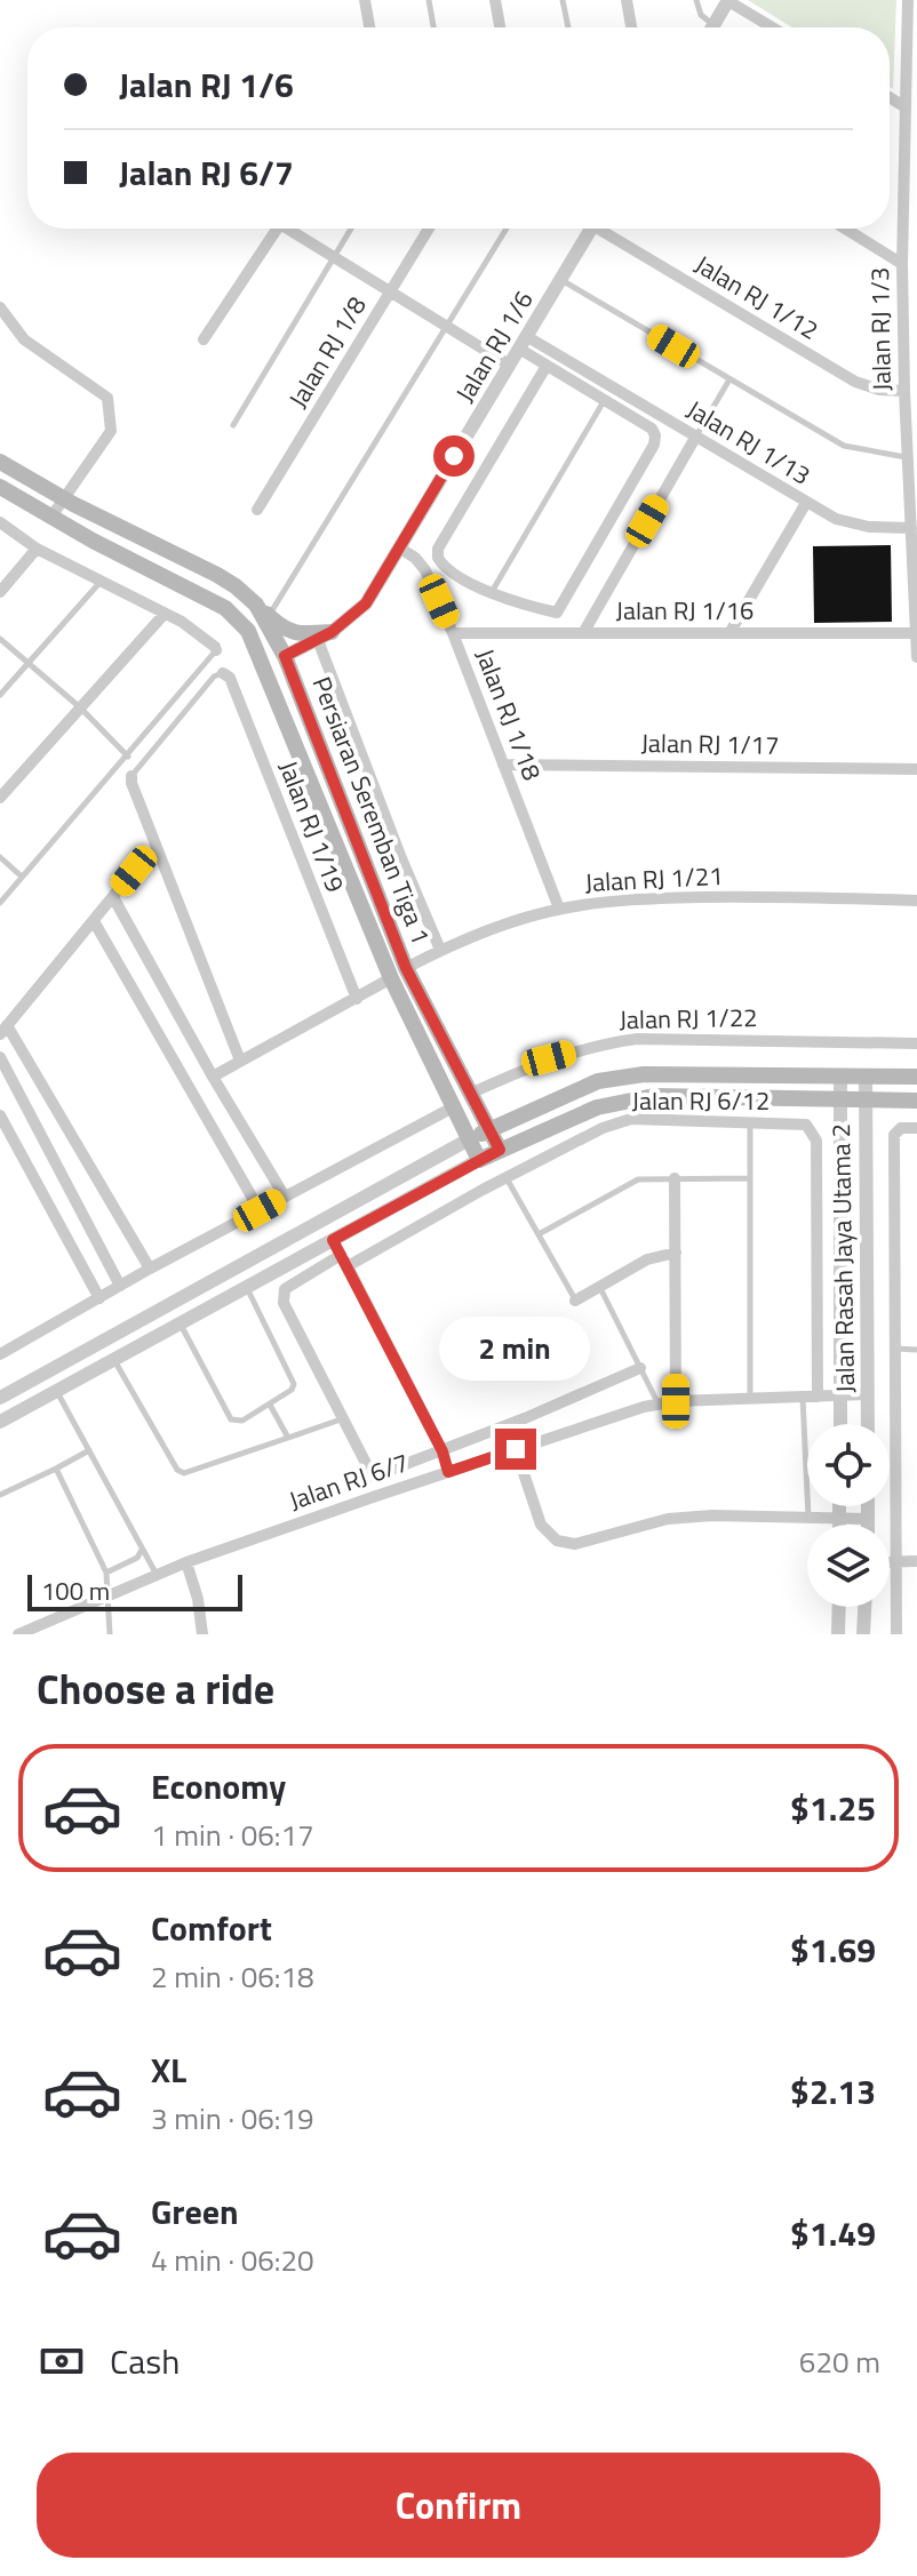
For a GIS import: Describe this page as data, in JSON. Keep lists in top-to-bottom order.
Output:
{
  "streets": {
    "main road": ["Persiaran Seremban Tiga 1"],
    "street": [
      "Jalan RJ 1/12",
      "Jalan RJ 1/3",
      "Jalan RJ 1/6",
      "Jalan RJ 1/8",
      "Jalan RJ 1/13",
      "Jalan RJ 1/16",
      "Jalan RJ 1/18",
      "Jalan RJ 1/17",
      "Jalan RJ 1/19",
      "Jalan RJ 1/21",
      "Jalan RJ 1/22",
      "Jalan RJ 6/12",
      "Jalan Rasah Jaya Utama 2",
      "Jalan RJ 6/7"
    ]
  },
  "crossings": [
    ["Jalan RJ 1/12", "Jalan RJ 1/3"],
    ["Jalan RJ 1/3", "Jalan RJ 1/13"],
    ["Jalan RJ 1/3", "Jalan RJ 1/16"],
    ["Jalan RJ 1/6", "Jalan RJ 1/13"],
    ["Jalan RJ 1/6", "Jalan RJ 1/18"],
    ["Jalan RJ 1/6", "Persiaran Seremban Tiga 1"],
    ["Jalan RJ 1/16", "Jalan RJ 1/18"],
    ["Jalan RJ 1/18", "Jalan RJ 1/17"],
    ["Jalan RJ 1/18", "Jalan RJ 1/21"],
    ["Persiaran Seremban Tiga 1", "Jalan RJ 1/21"],
    ["Persiaran Seremban Tiga 1", "Jalan RJ 1/22"],
    ["Jalan RJ 6/12", "Jalan RJ 6/7"],
    ["Jalan Rasah Jaya Utama 2", "Jalan RJ 6/7"]
  ],
  "scale_bar": "100 m",
  "page": {
    "banner": ["Jalan RJ 1/6", "Jalan RJ 6/7"],
    "bubble": "2 min",
    "scale": "100 m",
    "heading": "Choose a ride",
    "list": [
      {
        "name": "Economy",
        "note": "1 min · 06:17",
        "value": "$1.25"
      },
      {
        "name": "Comfort",
        "note": "2 min · 06:18",
        "value": "$1.69"
      },
      {
        "name": "XL",
        "note": "3 min · 06:19",
        "value": "$2.13"
      },
      {
        "name": "Green",
        "note": "4 min · 06:20",
        "value": "$1.49"
      }
    ],
    "pay": ["Cash", "620 m"],
    "buttons": "Confirm"
  }
}
